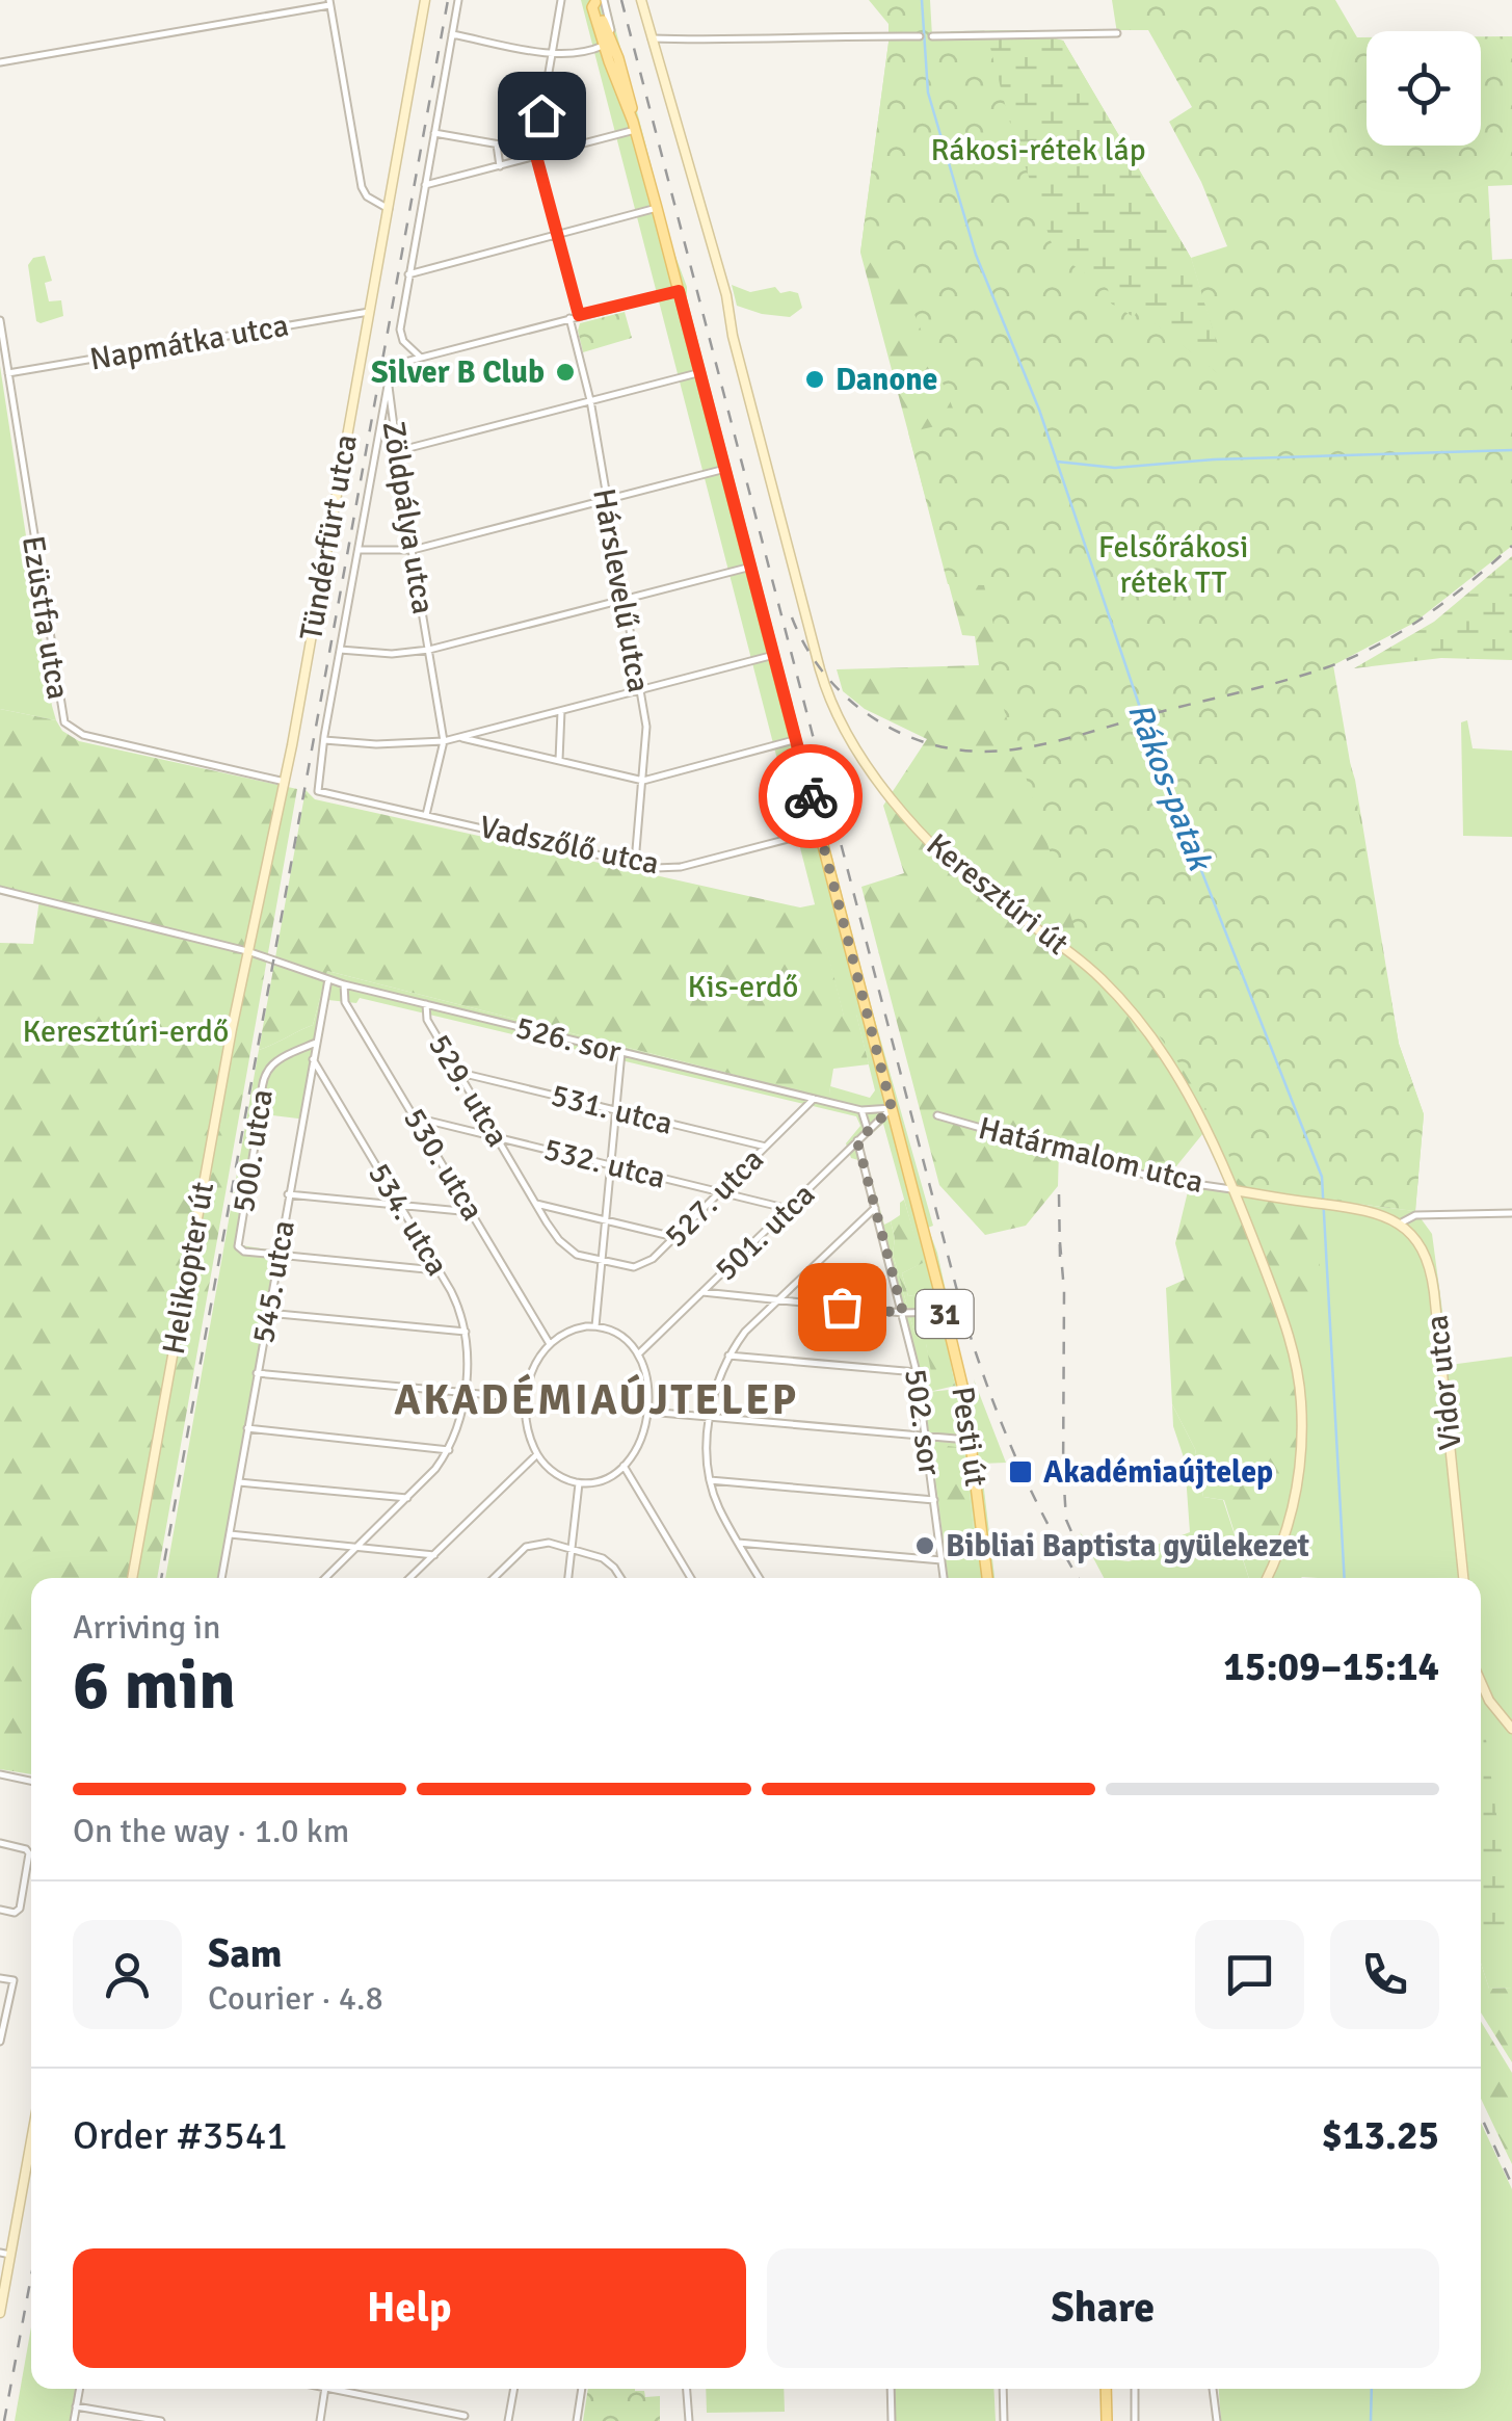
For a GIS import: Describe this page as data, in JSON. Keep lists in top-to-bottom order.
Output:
{
  "streets": {
    "main road": ["31", "Pesti út"],
    "street": [
      "Napmátka utca",
      "Zöldpálya utca",
      "Tündérfürt utca",
      "Hárslevelű utca",
      "Ezüstfa utca",
      "Vadszőlő utca",
      "Keresztúri út",
      "526. sor",
      "529. utca",
      "531. utca",
      "500. utca",
      "Határmalom utca",
      "532. utca",
      "530. utca",
      "527. utca",
      "534. utca",
      "501. utca",
      "Helikopter út",
      "545. utca",
      "Vidor utca",
      "502. sor"
    ]
  },
  "crossings": [
    ["Napmátka utca", "Tündérfürt utca"],
    ["Napmátka utca", "Ezüstfa utca"],
    ["Zöldpálya utca", "Vadszőlő utca"],
    ["Tündérfürt utca", "Ezüstfa utca"],
    ["Tündérfürt utca", "526. sor"],
    ["Tündérfürt utca", "Helikopter út"],
    ["Hárslevelű utca", "Vadszőlő utca"],
    ["Vadszőlő utca", "31"],
    ["Keresztúri út", "Határmalom utca"],
    ["526. sor", "529. utca"],
    ["526. sor", "530. utca"],
    ["526. sor", "527. utca"],
    ["526. sor", "501. utca"],
    ["526. sor", "Helikopter út"],
    ["526. sor", "545. utca"],
    ["526. sor", "31"],
    ["526. sor", "Pesti út"],
    ["529. utca", "531. utca"],
    ["529. utca", "532. utca"],
    ["529. utca", "527. utca"],
    ["531. utca", "527. utca"],
    ["500. utca", "545. utca"],
    ["Határmalom utca", "Vidor utca"],
    ["532. utca", "530. utca"],
    ["532. utca", "527. utca"],
    ["532. utca", "501. utca"],
    ["530. utca", "501. utca"],
    ["534. utca", "545. utca"],
    ["501. utca", "31"],
    ["501. utca", "502. sor"],
    ["501. utca", "Pesti út"],
    ["31", "Pesti út"]
  ],
  "districts": ["AKADÉMIAÚJTELEP"],
  "water": ["Rákos-patak"],
  "parks": [
    "Rákosi-rétek láp",
    "Felsőrákosi rétek TT",
    "Kis-erdő",
    "Keresztúri-erdő"
  ],
  "places": {
    "other": ["Silver B Club", "Danone", "Bibliai Baptista gyülekezet"],
    "transit": ["Akadémiaújtelep"]
  },
  "page": {
    "heading": ["6 min", "Arriving in", "15:09–15:14"],
    "panel": [
      "Sam",
      "Courier · 4.8",
      "Order #3541",
      "$13.25"
    ],
    "bar": "On the way · 1.0 km",
    "buttons": ["Help", "Share"]
  }
}
